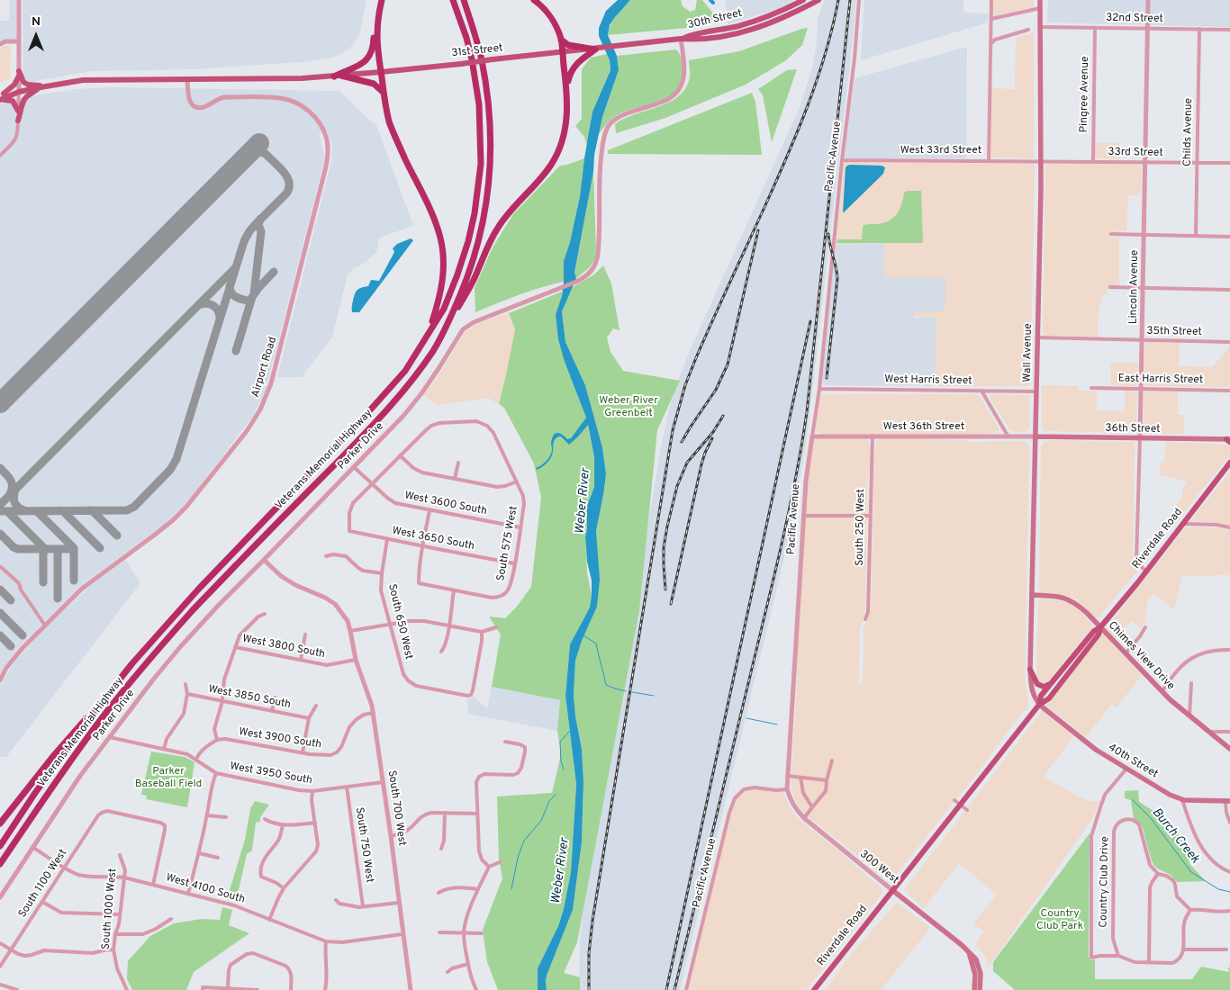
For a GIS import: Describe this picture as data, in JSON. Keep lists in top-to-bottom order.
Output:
{
  "streets": {
    "highway": ["Veterans Memorial Highway"],
    "main road": [
      "30th Street",
      "31st Street",
      "Wall Avenue",
      "36th Street",
      "Riverdale Road",
      "Chimes View Drive",
      "40th Street",
      "300 West"
    ],
    "street": [
      "32nd Street",
      "Pingree Avenue",
      "Childs Avenue",
      "West 33rd Street",
      "33rd Street",
      "Pacific Avenue",
      "Lincoln Avenue",
      "35th Street",
      "Airport Road",
      "East Harris Street",
      "West Harris Street",
      "West 36th Street",
      "Parker Drive",
      "West 3600 South",
      "South 250 West",
      "West 3650 South",
      "South 575 West",
      "South 650 West",
      "West 3800 South",
      "West 3850 South",
      "West 3900 South",
      "West 3950 South",
      "South 700 West",
      "South 750 West",
      "Country Club Drive",
      "South 1100 West",
      "West 4100 South",
      "South 1000 West"
    ]
  },
  "crossings": [
    ["32nd Street", "Pingree Avenue"],
    ["32nd Street", "Childs Avenue"],
    ["32nd Street", "Lincoln Avenue"],
    ["32nd Street", "Wall Avenue"],
    ["30th Street", "31st Street"],
    ["30th Street", "Parker Drive"],
    ["31st Street", "Airport Road"],
    ["31st Street", "Parker Drive"],
    ["Pingree Avenue", "33rd Street"],
    ["Childs Avenue", "33rd Street"],
    ["West 33rd Street", "33rd Street"],
    ["West 33rd Street", "Pacific Avenue"],
    ["West 33rd Street", "Wall Avenue"],
    ["33rd Street", "Lincoln Avenue"],
    ["33rd Street", "Wall Avenue"],
    ["Pacific Avenue", "West Harris Street"],
    ["Pacific Avenue", "West 36th Street"],
    ["Pacific Avenue", "300 West"],
    ["Lincoln Avenue", "35th Street"],
    ["Lincoln Avenue", "East Harris Street"],
    ["Lincoln Avenue", "36th Street"],
    ["Lincoln Avenue", "Riverdale Road"],
    ["35th Street", "Wall Avenue"],
    ["Wall Avenue", "West Harris Street"],
    ["Wall Avenue", "West 36th Street"],
    ["Wall Avenue", "36th Street"],
    ["Wall Avenue", "Riverdale Road"],
    ["Wall Avenue", "Chimes View Drive"],
    ["Wall Avenue", "40th Street"],
    ["West 36th Street", "36th Street"],
    ["West 36th Street", "South 250 West"],
    ["Parker Drive", "West 3600 South"],
    ["Parker Drive", "West 3950 South"],
    ["Parker Drive", "South 700 West"],
    ["Parker Drive", "West 4100 South"],
    ["West 3600 South", "West 3650 South"],
    ["West 3600 South", "South 575 West"],
    ["West 3650 South", "South 575 West"],
    ["West 3650 South", "South 650 West"],
    ["Riverdale Road", "Chimes View Drive"],
    ["Riverdale Road", "40th Street"],
    ["Riverdale Road", "300 West"],
    ["West 3800 South", "South 700 West"],
    ["West 3900 South", "South 700 West"],
    ["West 3950 South", "South 700 West"],
    ["West 3950 South", "South 750 West"],
    ["South 700 West", "West 4100 South"],
    ["South 1100 West", "West 4100 South"],
    ["West 4100 South", "South 1000 West"]
  ],
  "water": ["Weber River", "Burch Creek"],
  "parks": ["Weber River Greenbelt", "Parker Baseball Field", "Country Club Park"],
  "north": "top"
}
